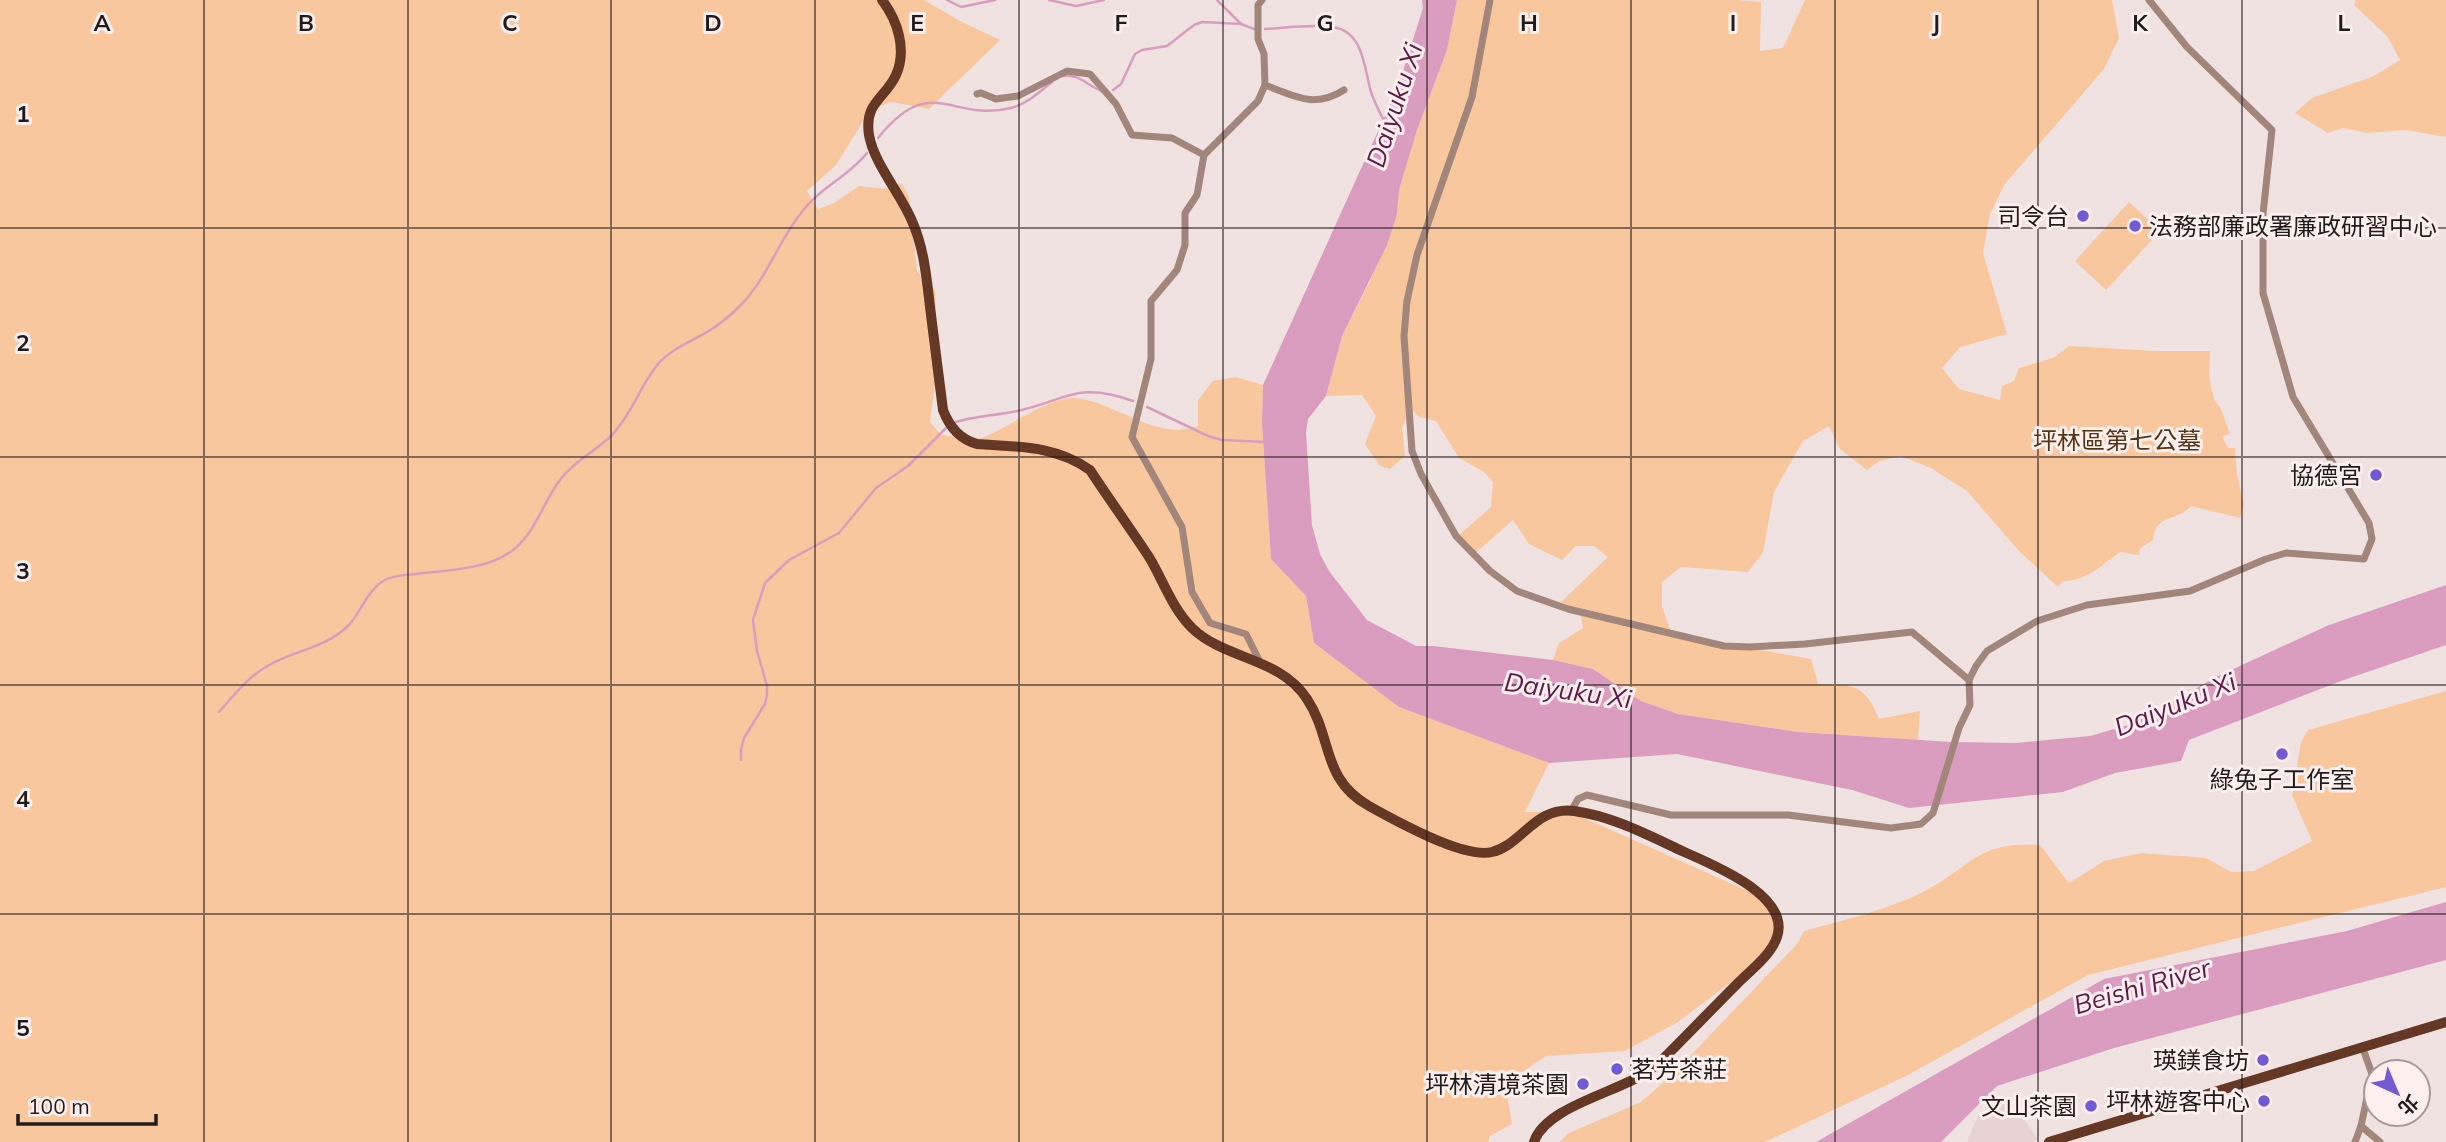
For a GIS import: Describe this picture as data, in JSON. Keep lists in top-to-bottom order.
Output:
{
  "water": ["Daiyuku Xi", "Beishi River"],
  "parks": ["坪林區第七公墓"],
  "places": [
    "司令台",
    "法務部廉政署廉政研習中心",
    "協德宮",
    "綠兔子工作室",
    "瑛鎂食坊",
    "茗芳茶莊",
    "坪林清境茶園",
    "坪林遊客中心",
    "文山茶園"
  ],
  "scale_bar": "100 m",
  "north": "bottom right",
  "grid": {
    "columns": [
      "A",
      "B",
      "C",
      "D",
      "E",
      "F",
      "G",
      "H",
      "I",
      "J",
      "K",
      "L"
    ],
    "rows": [
      "1",
      "2",
      "3",
      "4",
      "5"
    ]
  }
}
